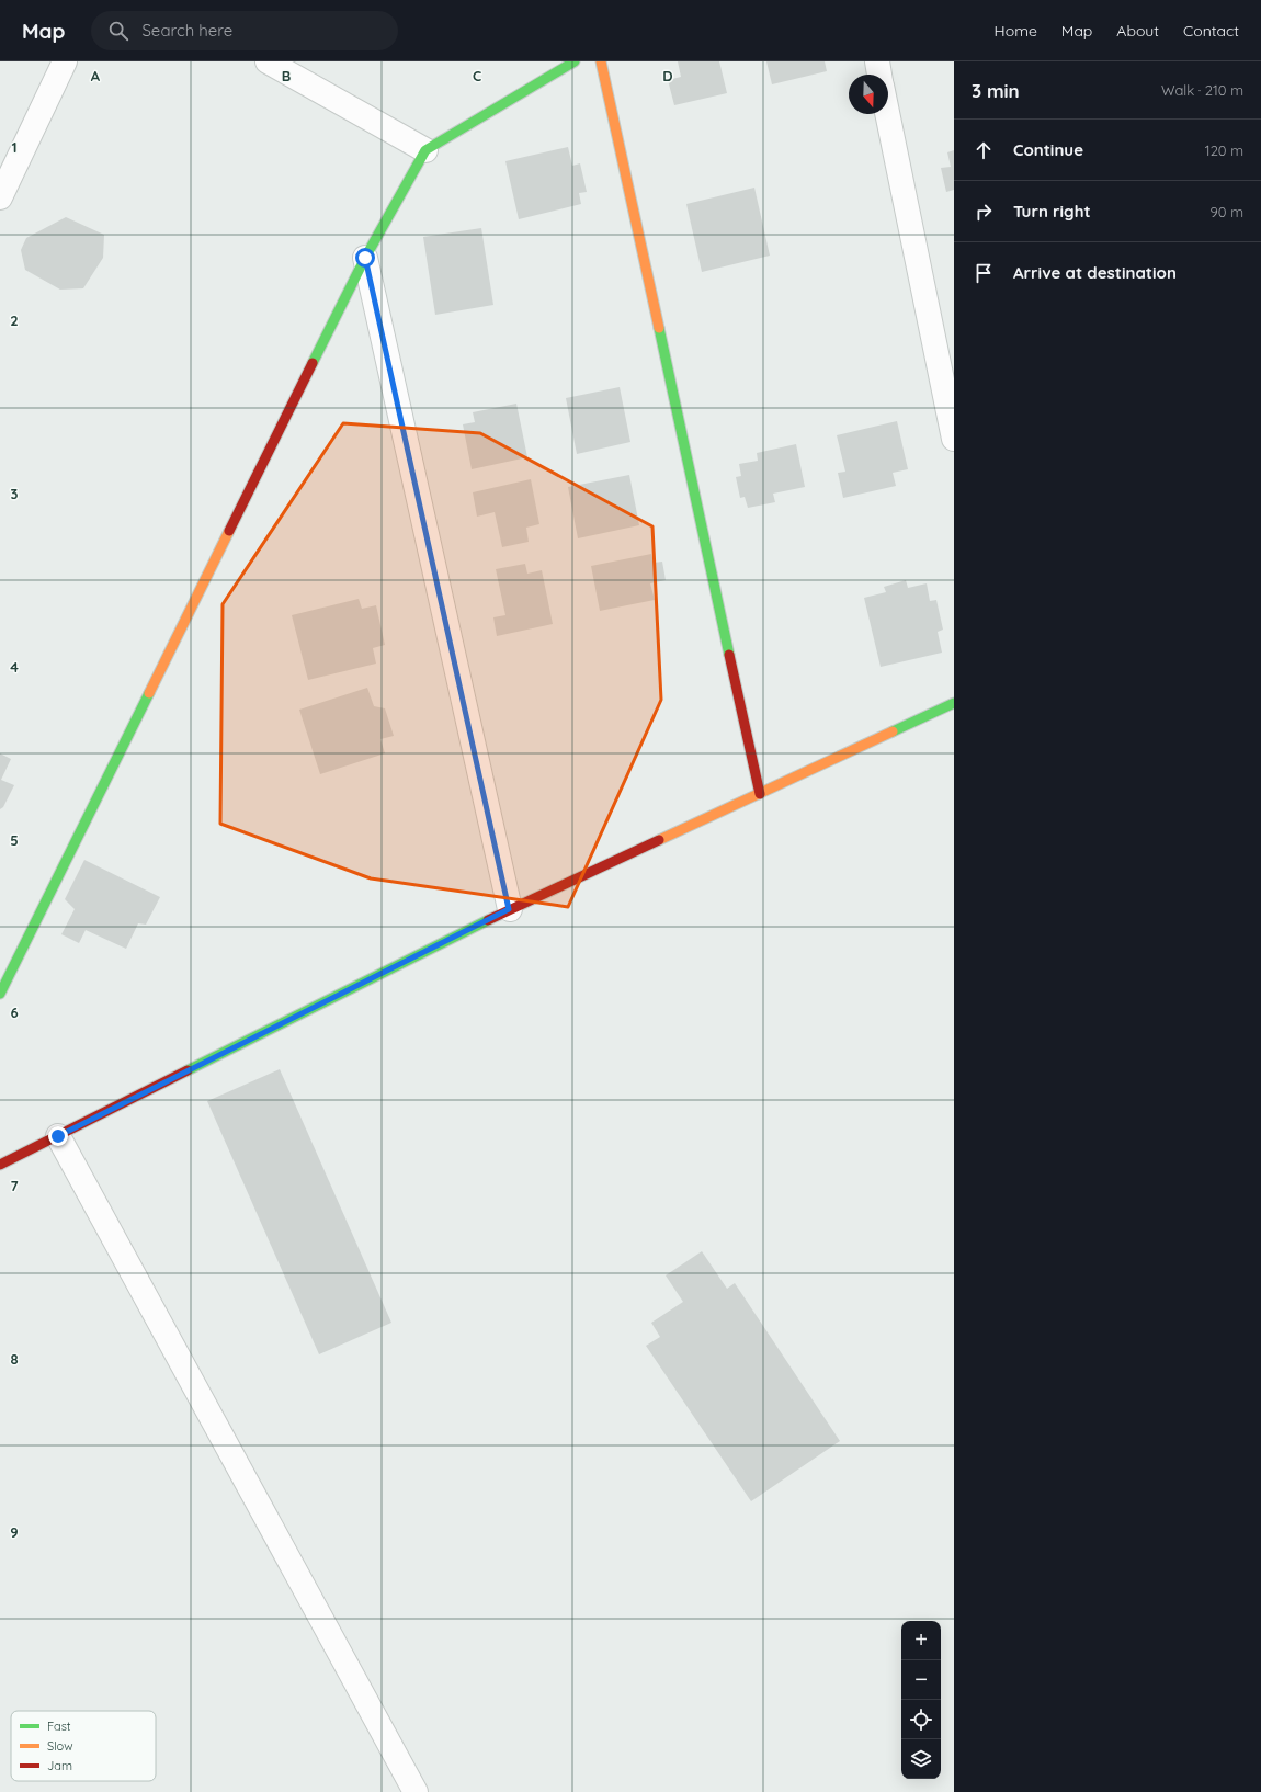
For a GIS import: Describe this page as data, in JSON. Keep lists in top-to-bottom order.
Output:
{
  "legend": ["Fast", "Slow", "Jam"],
  "north": "bottom",
  "page": {
    "header": "Map",
    "search": "Search here",
    "nav": [
      "Home",
      "Map",
      "About",
      "Contact"
    ],
    "heading": ["3 min", "Walk · 210 m"],
    "list": [
      ["Continue", "120 m"],
      ["Turn right", "90 m"],
      "Arrive at destination"
    ],
    "map_buttons": ["+", "−"]
  },
  "grid": {
    "columns": [
      "A",
      "B",
      "C",
      "D"
    ],
    "rows": [
      "1",
      "2",
      "3",
      "4",
      "5",
      "6",
      "7",
      "8",
      "9"
    ]
  }
}
